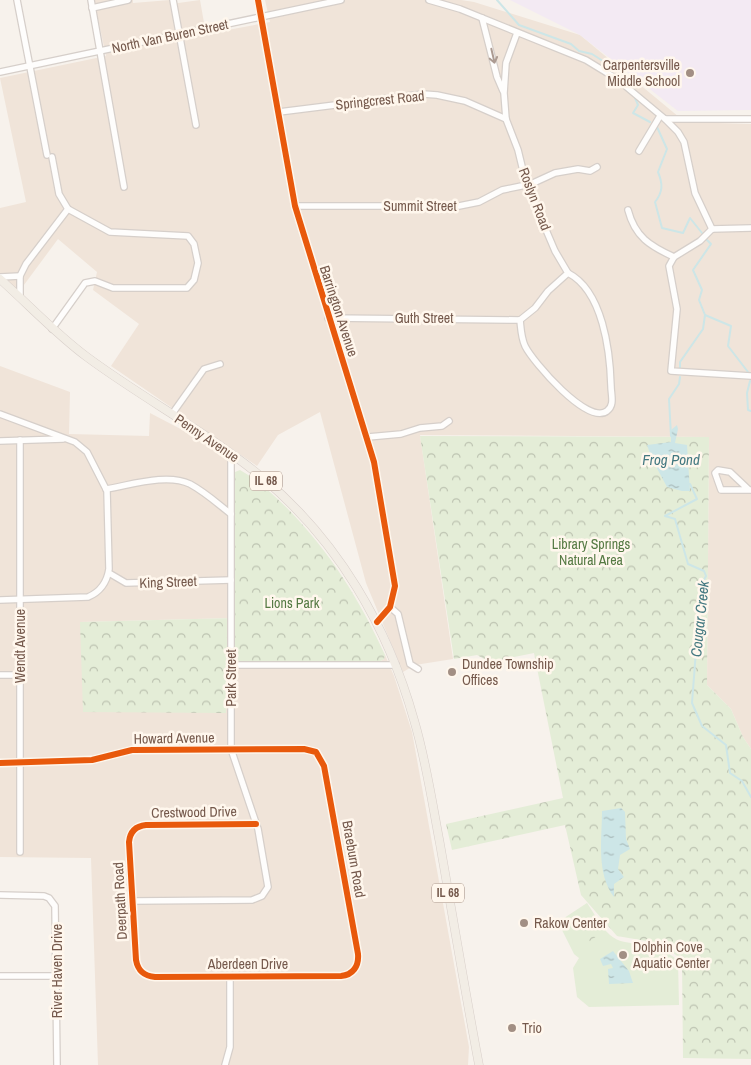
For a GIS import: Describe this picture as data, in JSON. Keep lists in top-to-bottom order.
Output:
{
  "streets": {
    "main road": ["Penny Avenue", "IL 68"],
    "street": [
      "North Van Buren Street",
      "Springcrest Road",
      "Roslyn Road",
      "Summit Street",
      "Barrington Avenue",
      "Guth Street",
      "King Street",
      "Wendt Avenue",
      "Park Street",
      "Howard Avenue",
      "Crestwood Drive",
      "Braeburn Road",
      "Deerpath Road",
      "Aberdeen Drive",
      "River Haven Drive"
    ]
  },
  "crossings": [
    ["North Van Buren Street", "Barrington Avenue"],
    ["Springcrest Road", "Roslyn Road"],
    ["Springcrest Road", "Barrington Avenue"],
    ["Roslyn Road", "Summit Street"],
    ["Roslyn Road", "Guth Street"],
    ["Summit Street", "Barrington Avenue"],
    ["Barrington Avenue", "Guth Street"],
    ["Penny Avenue", "Park Street"],
    ["King Street", "Park Street"],
    ["Wendt Avenue", "Howard Avenue"],
    ["Park Street", "Howard Avenue"],
    ["Park Street", "Crestwood Drive"],
    ["Park Street", "Deerpath Road"],
    ["Howard Avenue", "Braeburn Road"],
    ["Crestwood Drive", "Deerpath Road"],
    ["Braeburn Road", "Aberdeen Drive"],
    ["Deerpath Road", "Aberdeen Drive"]
  ],
  "water": ["Frog Pond", "Cougar Creek"],
  "parks": ["Library Springs Natural Area", "Lions Park"],
  "places": [
    "Carpentersville Middle School",
    "Dundee Township Offices",
    "Rakow Center",
    "Dolphin Cove Aquatic Center",
    "Trio"
  ]
}
